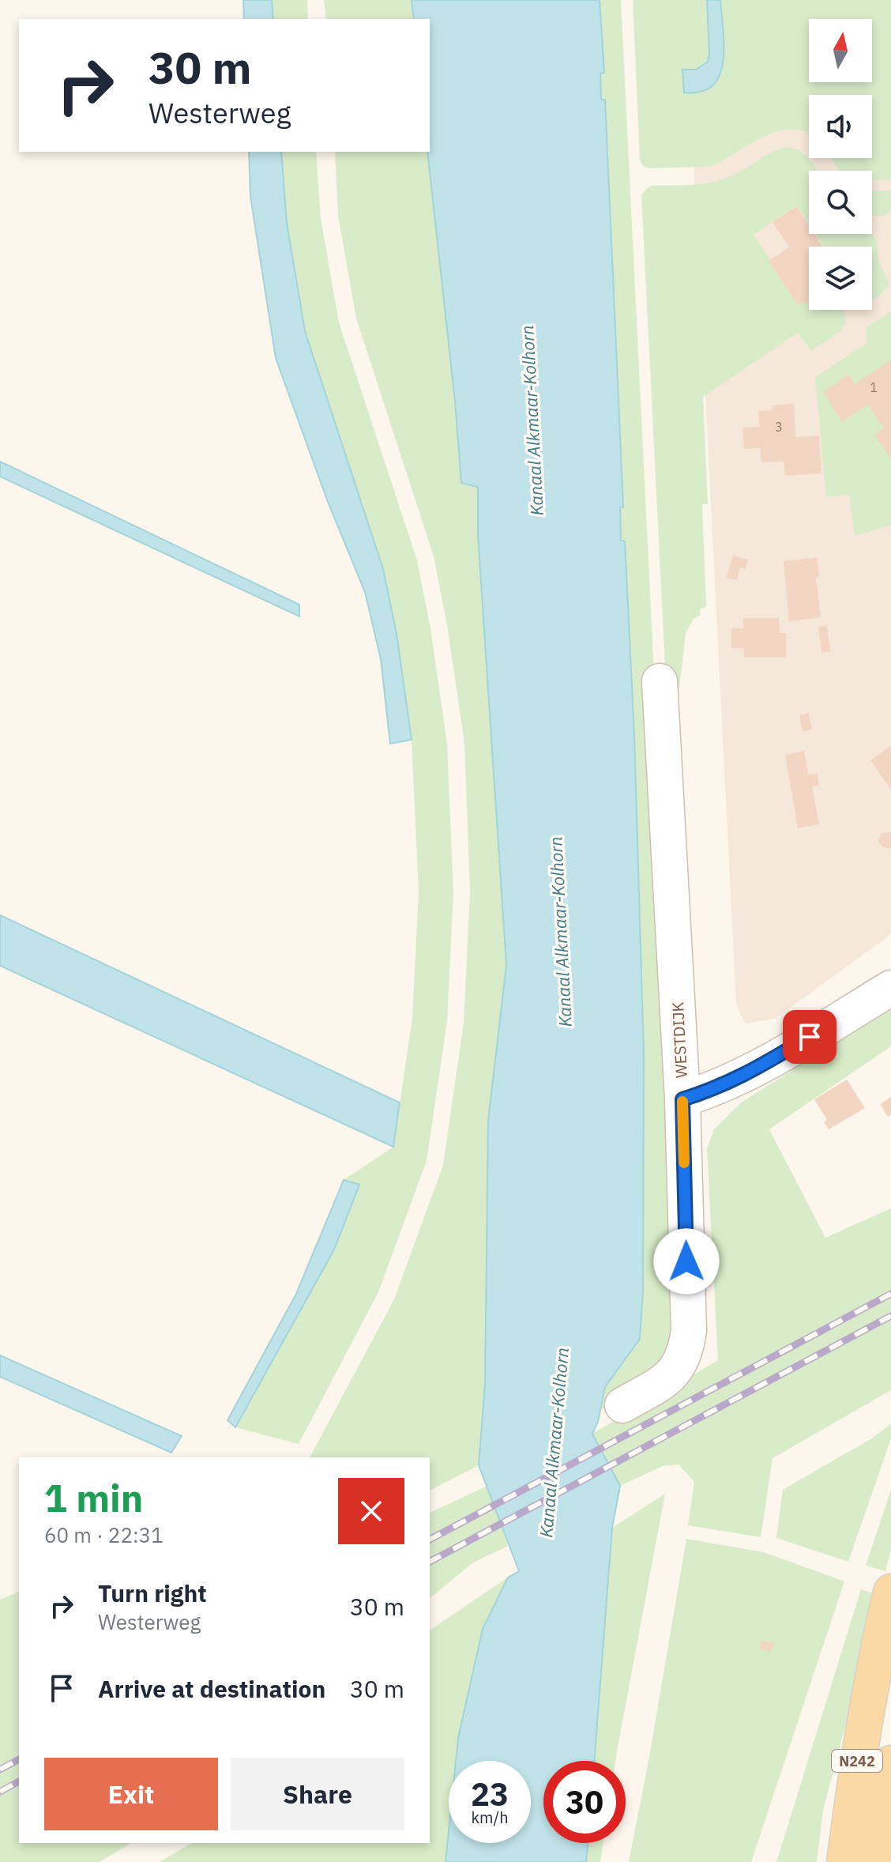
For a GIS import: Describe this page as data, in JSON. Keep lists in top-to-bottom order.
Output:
{
  "streets": {
    "main road": ["N242"],
    "street": ["WESTDIJK"]
  },
  "water": ["Kanaal Alkmaar-Kolhorn"],
  "house_numbers": ["1", "3"],
  "north": "top",
  "page": {
    "turn": ["30 m", "Westerweg"],
    "heading": ["1 min", "60 m · 22:31"],
    "list": [
      {
        "name": "Turn right",
        "note": "Westerweg",
        "value": "30 m"
      },
      {
        "name": "Arrive at destination",
        "value": "30 m"
      }
    ],
    "buttons": ["Exit", "Share"],
    "speed": "23 km/h",
    "limit": "30"
  }
}
